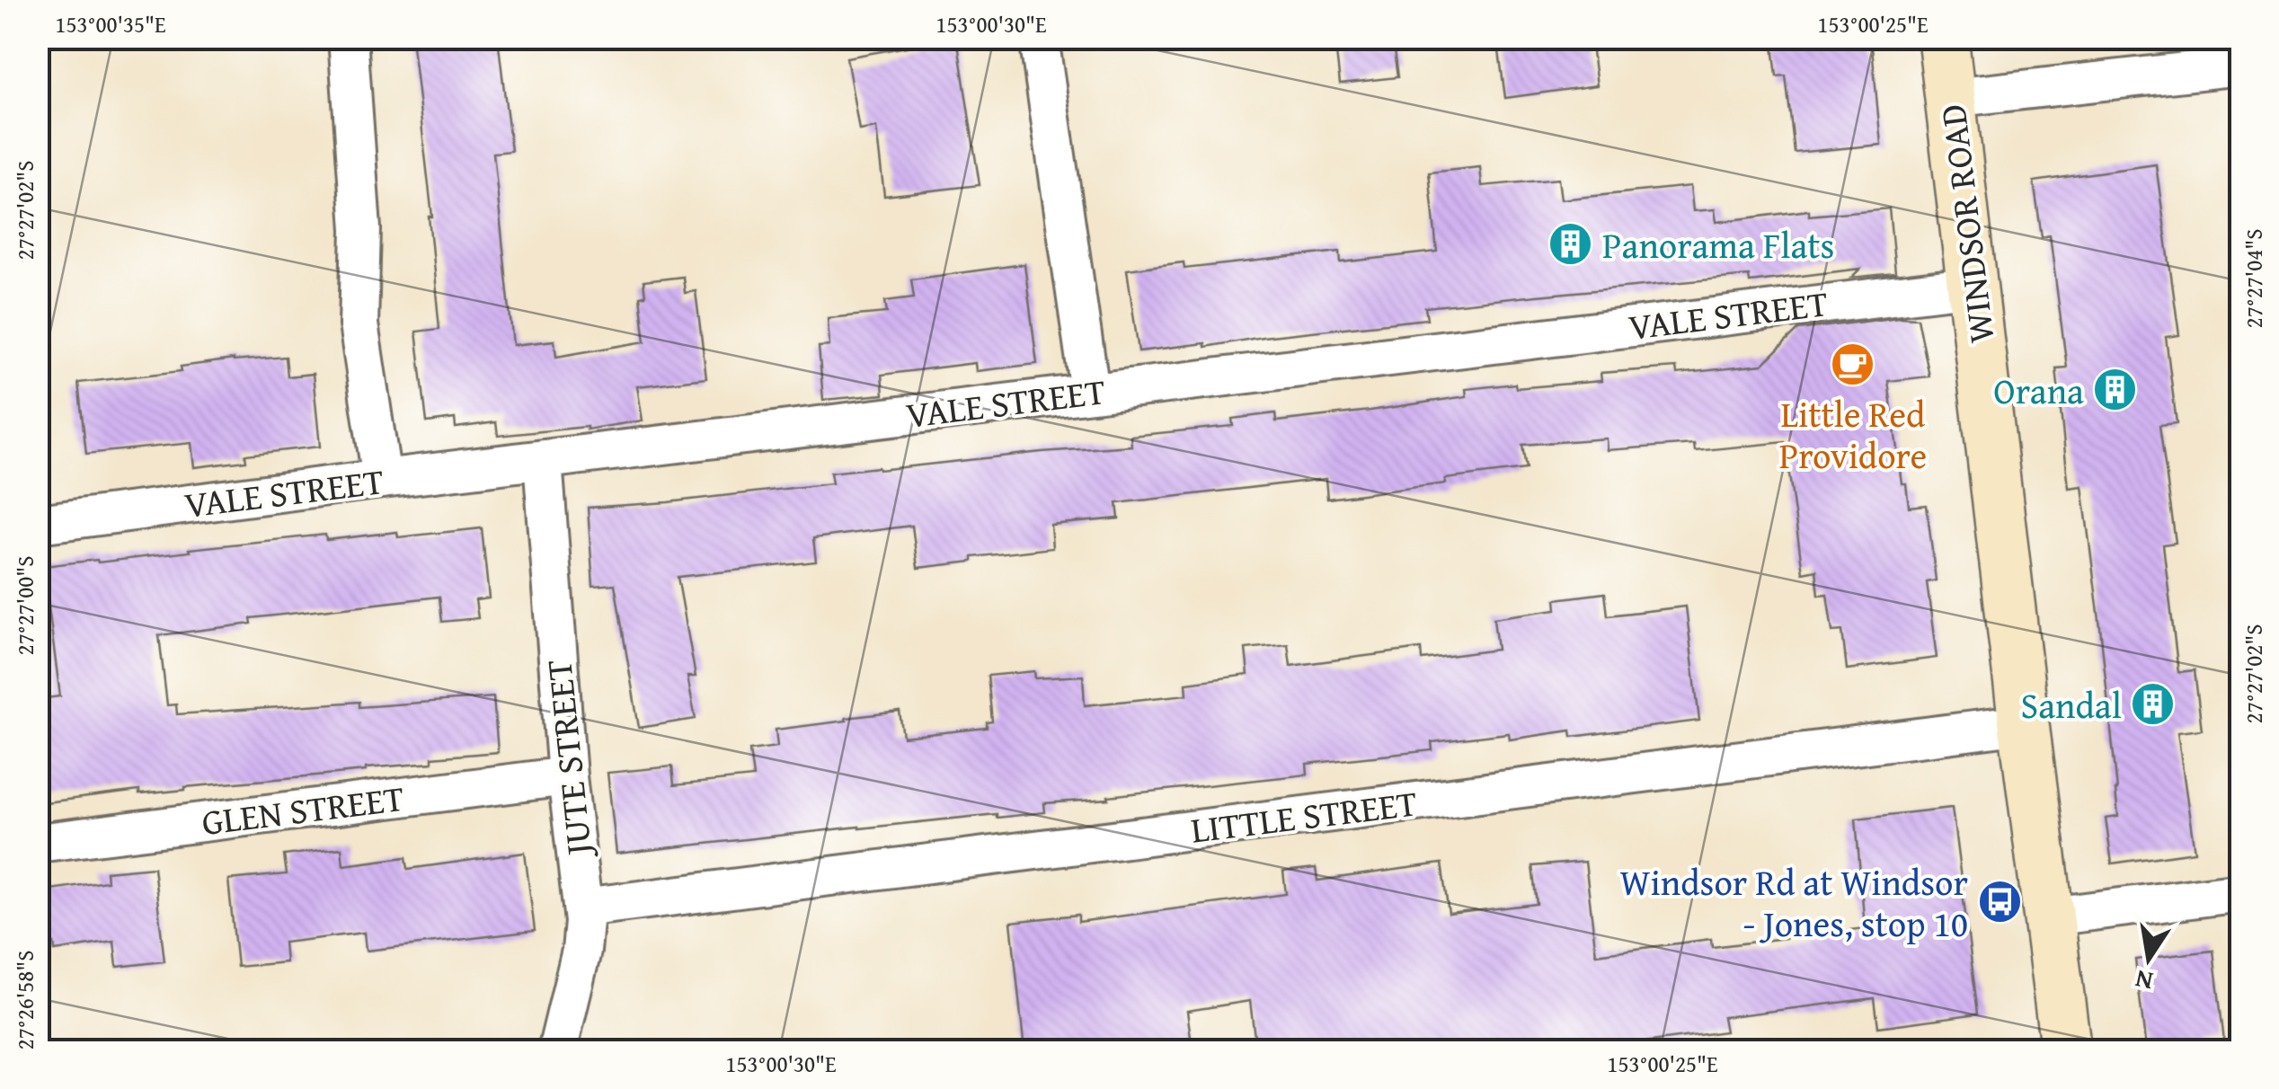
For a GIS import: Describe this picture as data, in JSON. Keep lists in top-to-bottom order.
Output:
{
  "streets": {
    "main road": ["WINDSOR ROAD"],
    "street": [
      "VALE STREET",
      "JUTE STREET",
      "GLEN STREET",
      "LITTLE STREET"
    ]
  },
  "crossings": [
    ["WINDSOR ROAD", "VALE STREET"],
    ["WINDSOR ROAD", "LITTLE STREET"],
    ["VALE STREET", "JUTE STREET"],
    ["JUTE STREET", "GLEN STREET"],
    ["JUTE STREET", "LITTLE STREET"]
  ],
  "places": {
    "building": ["Panorama Flats", "Orana", "Sandal"],
    "cafe": ["Little Red Providore"],
    "bus stop": ["Windsor Rd at Windsor - Jones, stop 10"]
  },
  "north": "bottom",
  "coordinates": [
    "153°00'35\"E",
    "153°00'30\"E",
    "153°00'25\"E",
    "27°27'02\"S",
    "27°27'04\"S",
    "27°27'00\"S",
    "27°26'58\"S"
  ]
}
